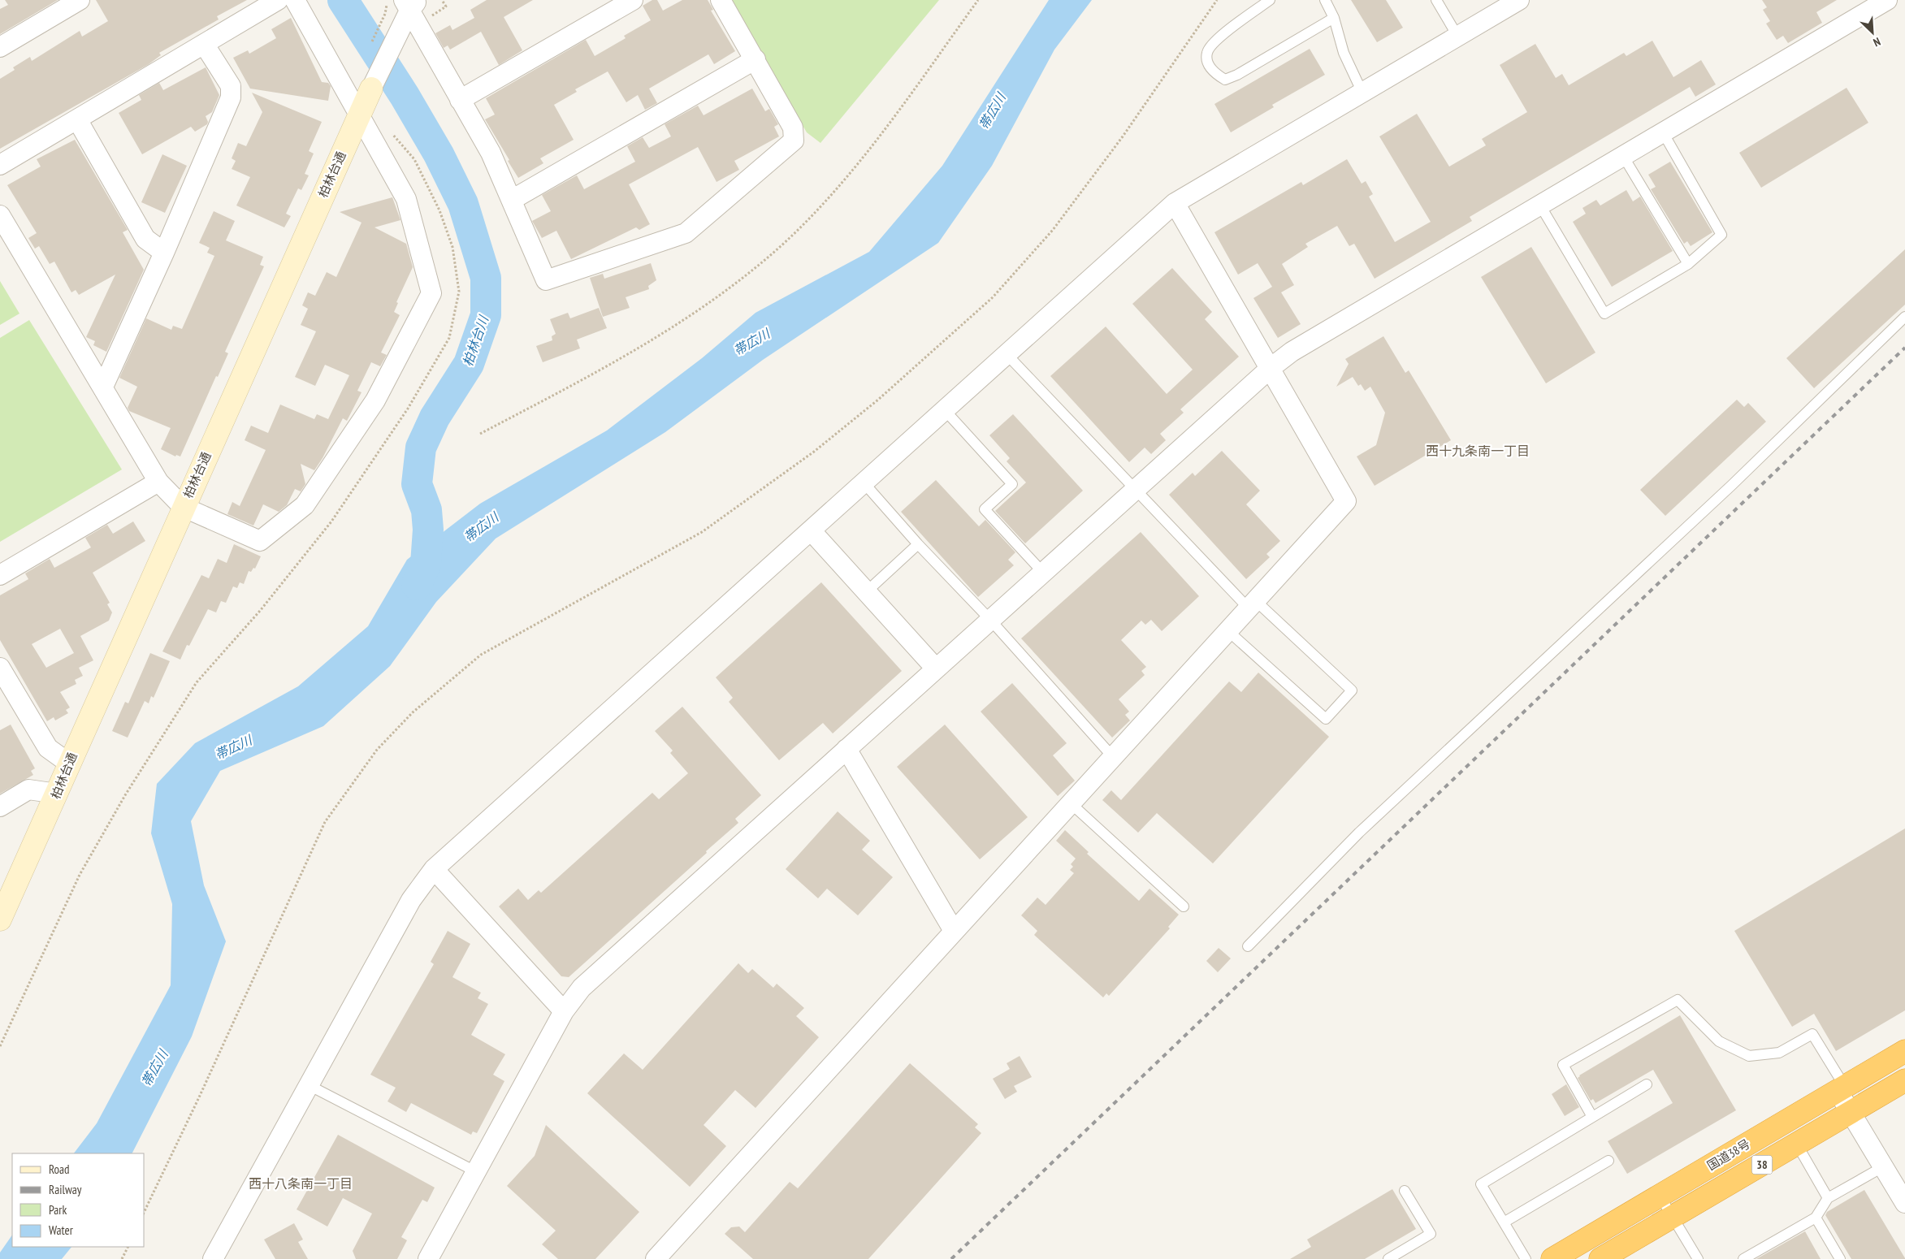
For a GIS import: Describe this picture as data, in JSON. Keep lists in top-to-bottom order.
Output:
{
  "streets": {
    "highway": ["国道38号", "38"],
    "street": ["柏林台通"]
  },
  "districts": ["西十九条南一丁目", "西十八条南一丁目"],
  "water": ["帯広川", "柏林台川"],
  "legend": [
    "Road",
    "Railway",
    "Park",
    "Water"
  ],
  "north": "bottom right"
}
